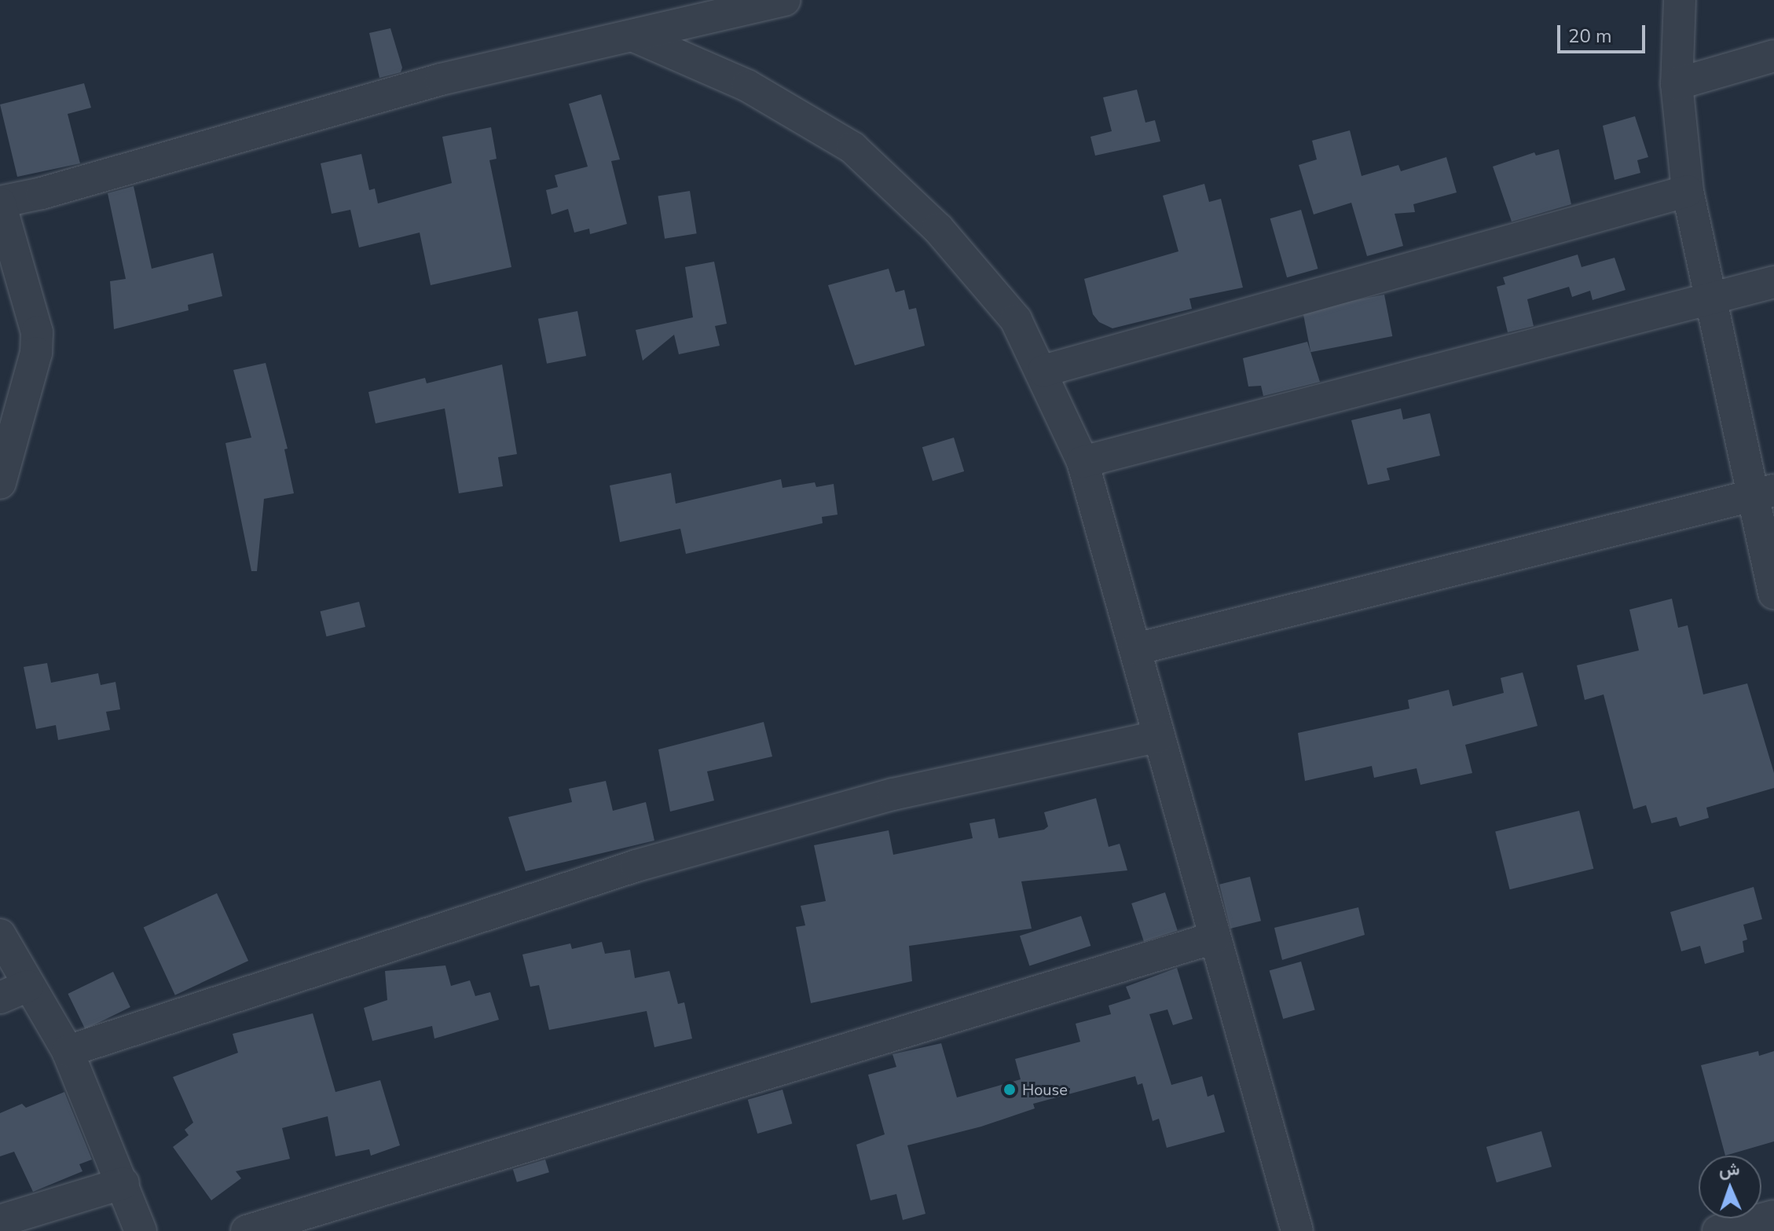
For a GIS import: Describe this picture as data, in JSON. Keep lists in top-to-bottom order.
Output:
{
  "places": ["House"],
  "scale_bar": "20 m",
  "north": "top"
}
